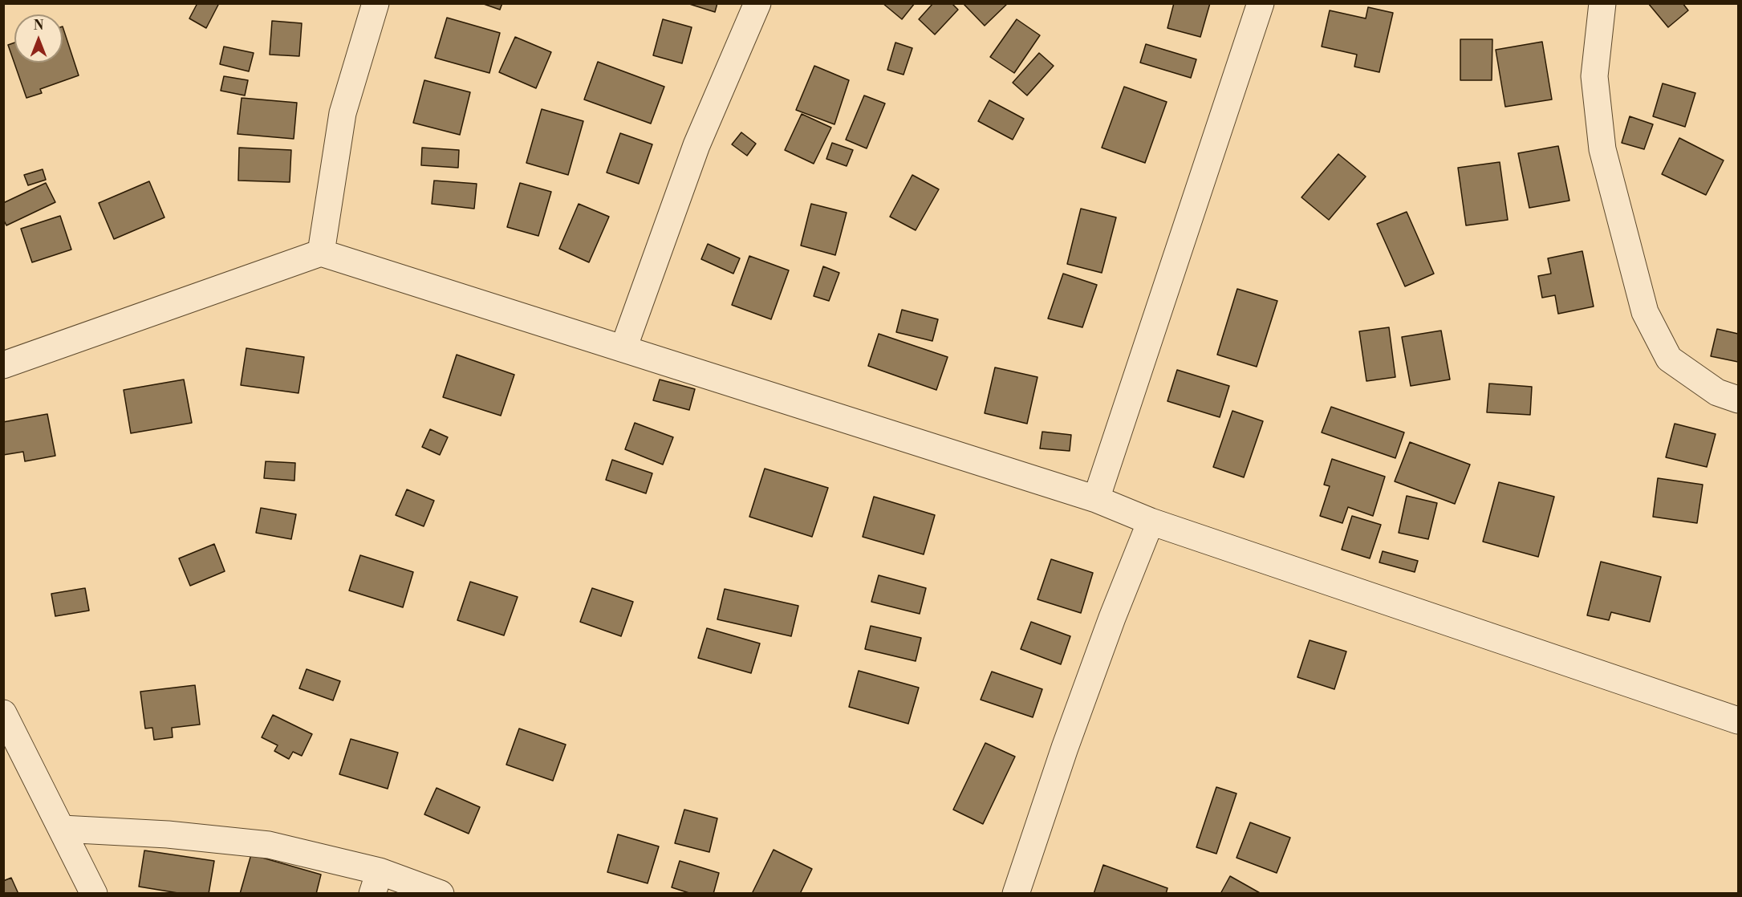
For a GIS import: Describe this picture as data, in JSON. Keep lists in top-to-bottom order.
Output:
{
  "north": "top"
}
